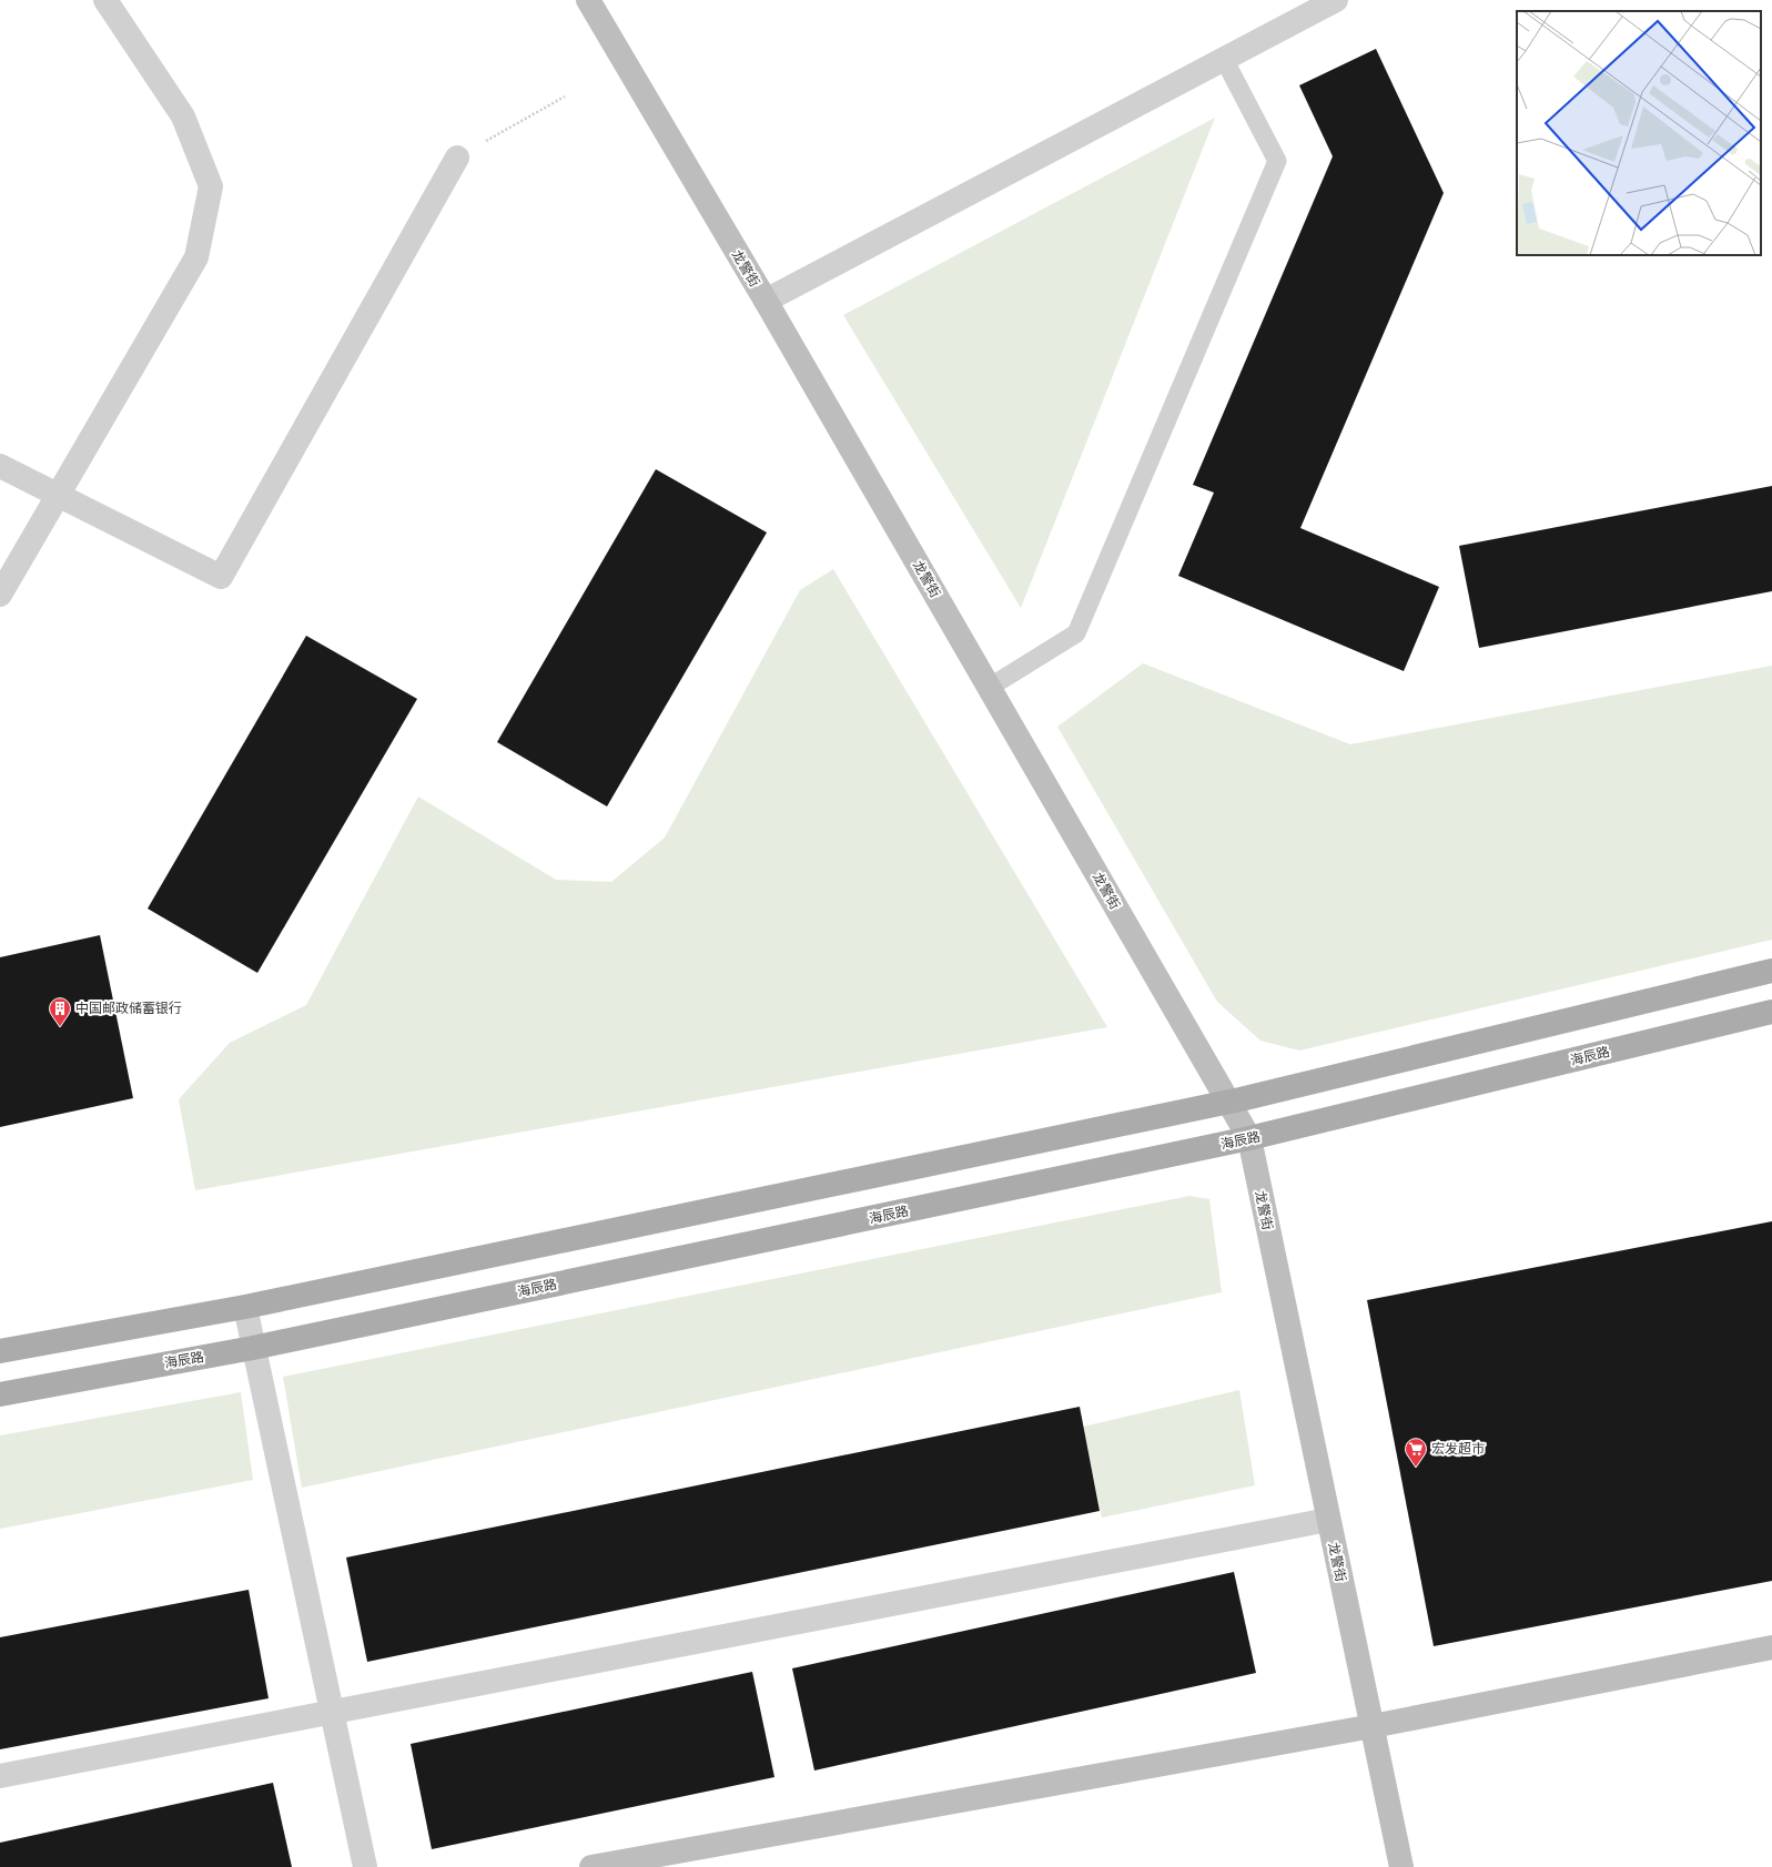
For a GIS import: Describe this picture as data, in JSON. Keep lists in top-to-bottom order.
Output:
{
  "streets": {
    "main road": ["海辰路"],
    "street": ["龙警街"]
  },
  "crossings": [
    ["龙警街", "海辰路"]
  ],
  "places": {
    "building": ["中国邮政储蓄银行"],
    "supermarket": ["宏发超市"]
  }
}
